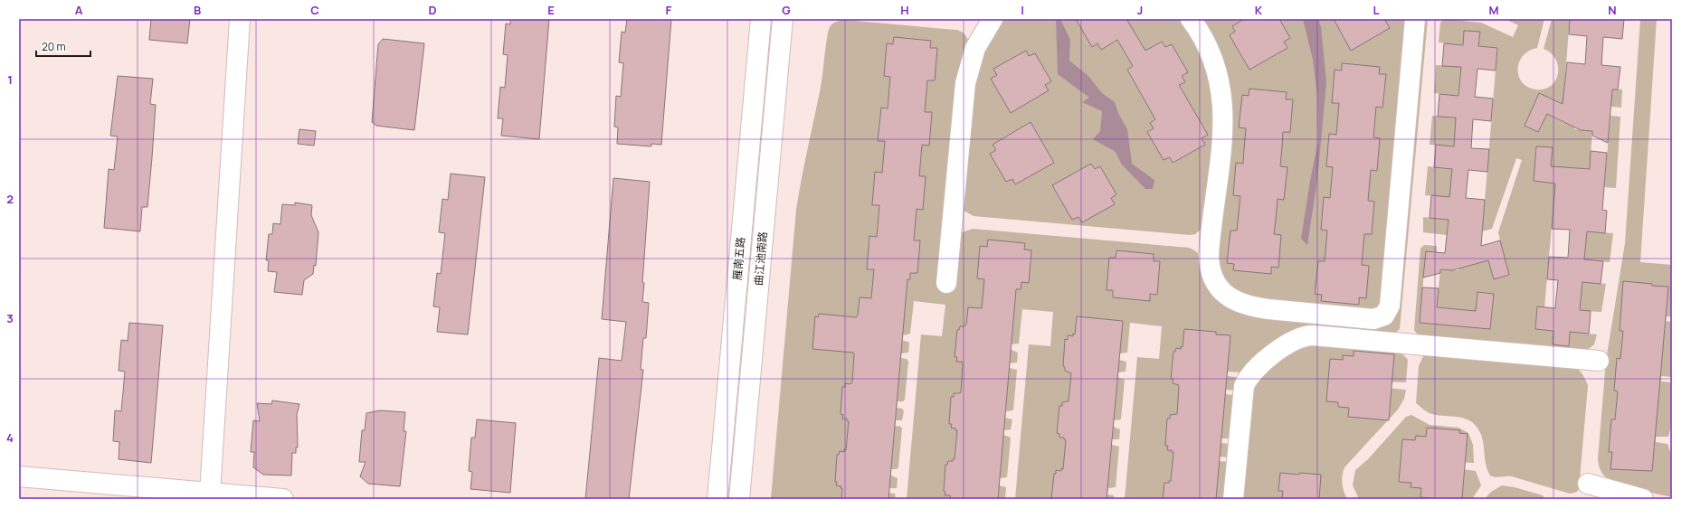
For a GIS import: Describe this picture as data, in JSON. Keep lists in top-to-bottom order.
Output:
{
  "streets": {
    "street": ["雁南五路", "曲江池南路"]
  },
  "scale_bar": "20 m",
  "grid": {
    "columns": [
      "A",
      "B",
      "C",
      "D",
      "E",
      "F",
      "G",
      "H",
      "I",
      "J",
      "K",
      "L",
      "M",
      "N"
    ],
    "rows": [
      "1",
      "2",
      "3",
      "4"
    ]
  }
}
